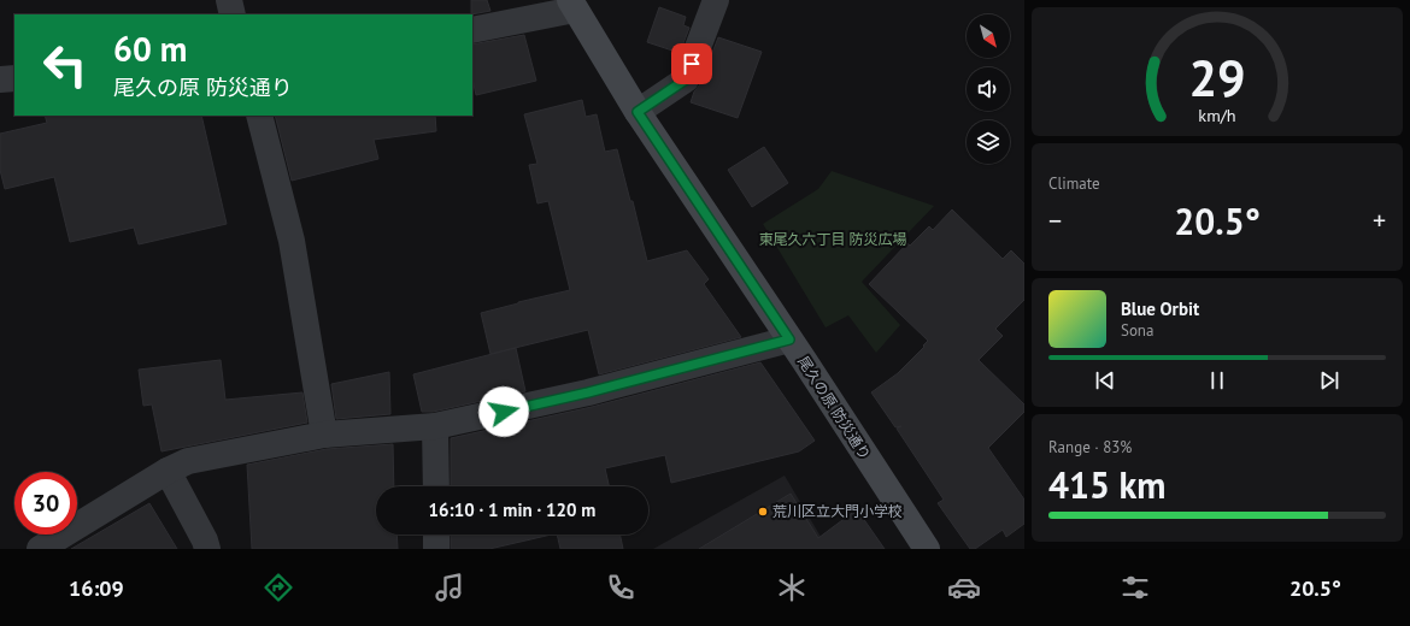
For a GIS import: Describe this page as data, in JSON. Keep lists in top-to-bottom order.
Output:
{
  "streets": {
    "street": ["尾久の原 防災通り"]
  },
  "parks": ["東尾久六丁目 防災広場"],
  "places": ["荒川区立大門小学校"],
  "north": "bottom right",
  "page": {
    "turn": ["60 m", "尾久の原 防災通り"],
    "tile": [
      "Climate",
      ["Range · 83%", "415 km"]
    ],
    "heat": ["−", "20.5°", "+"],
    "song": ["Blue Orbit", "Sona"],
    "limit": "30",
    "trip": "16:10 · 1 min · 120 m",
    "tabs": ["16:09", "20.5°"],
    "gauge": ["29", "km/h"]
  }
}
